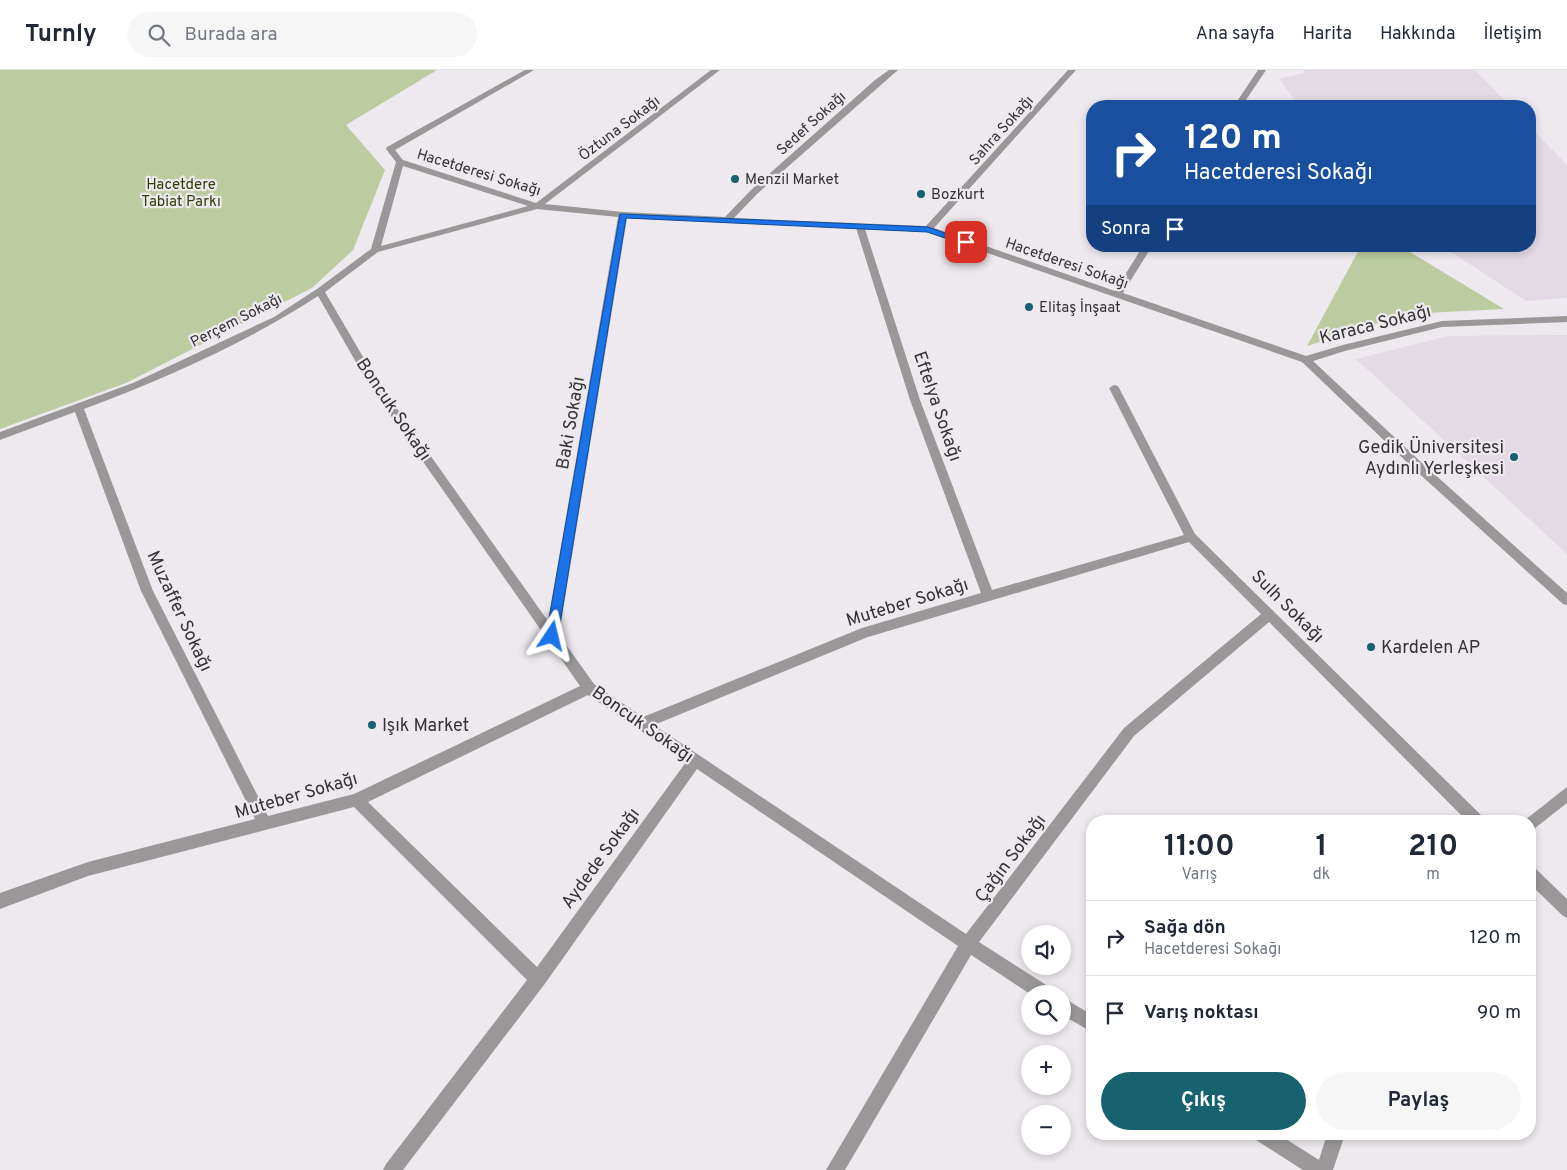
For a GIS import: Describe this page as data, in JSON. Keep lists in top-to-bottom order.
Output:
{
  "streets": {
    "street": [
      "Sedef Sokağı",
      "Öztuna Sokağı",
      "Sahra Sokağı",
      "Hacetderesi Sokağı",
      "Perçem Sokağı",
      "Karaca Sokağı",
      "Eftelya Sokağı",
      "Boncuk Sokağı",
      "Baki Sokağı",
      "Muteber Sokağı",
      "Sulh Sokağı",
      "Muzaffer Sokağı",
      "Aydede Sokağı",
      "Çağın Sokağı"
    ]
  },
  "crossings": [
    ["Sedef Sokağı", "Hacetderesi Sokağı"],
    ["Öztuna Sokağı", "Hacetderesi Sokağı"],
    ["Öztuna Sokağı", "Perçem Sokağı"],
    ["Sahra Sokağı", "Hacetderesi Sokağı"],
    ["Hacetderesi Sokağı", "Perçem Sokağı"],
    ["Hacetderesi Sokağı", "Karaca Sokağı"],
    ["Hacetderesi Sokağı", "Eftelya Sokağı"],
    ["Hacetderesi Sokağı", "Baki Sokağı"],
    ["Perçem Sokağı", "Boncuk Sokağı"],
    ["Perçem Sokağı", "Muzaffer Sokağı"],
    ["Eftelya Sokağı", "Muteber Sokağı"],
    ["Boncuk Sokağı", "Baki Sokağı"],
    ["Boncuk Sokağı", "Muteber Sokağı"],
    ["Boncuk Sokağı", "Aydede Sokağı"],
    ["Boncuk Sokağı", "Çağın Sokağı"],
    ["Muteber Sokağı", "Sulh Sokağı"],
    ["Muteber Sokağı", "Muzaffer Sokağı"],
    ["Sulh Sokağı", "Çağın Sokağı"]
  ],
  "parks": ["Hacetdere Tabiat Parkı"],
  "places": [
    "Menzil Market",
    "Bozkurt",
    "Elitaş İnşaat",
    "Gedik Üniversitesi Aydınlı Yerleşkesi",
    "Kardelen AP",
    "Işık Market"
  ],
  "page": {
    "header": "Turnly",
    "search": "Burada ara",
    "nav": [
      "Ana sayfa",
      "Harita",
      "Hakkında",
      "İletişim"
    ],
    "turn": ["120 m", "Hacetderesi Sokağı"],
    "then": "Sonra",
    "eta": [
      "11:00",
      "Varış",
      "1",
      "dk",
      "210",
      "m"
    ],
    "list": [
      {
        "name": "Sağa dön",
        "note": "Hacetderesi Sokağı",
        "value": "120 m"
      },
      {
        "name": "Varış noktası",
        "value": "90 m"
      }
    ],
    "map_buttons": ["+", "−"],
    "buttons": ["Çıkış", "Paylaş"]
  }
}
